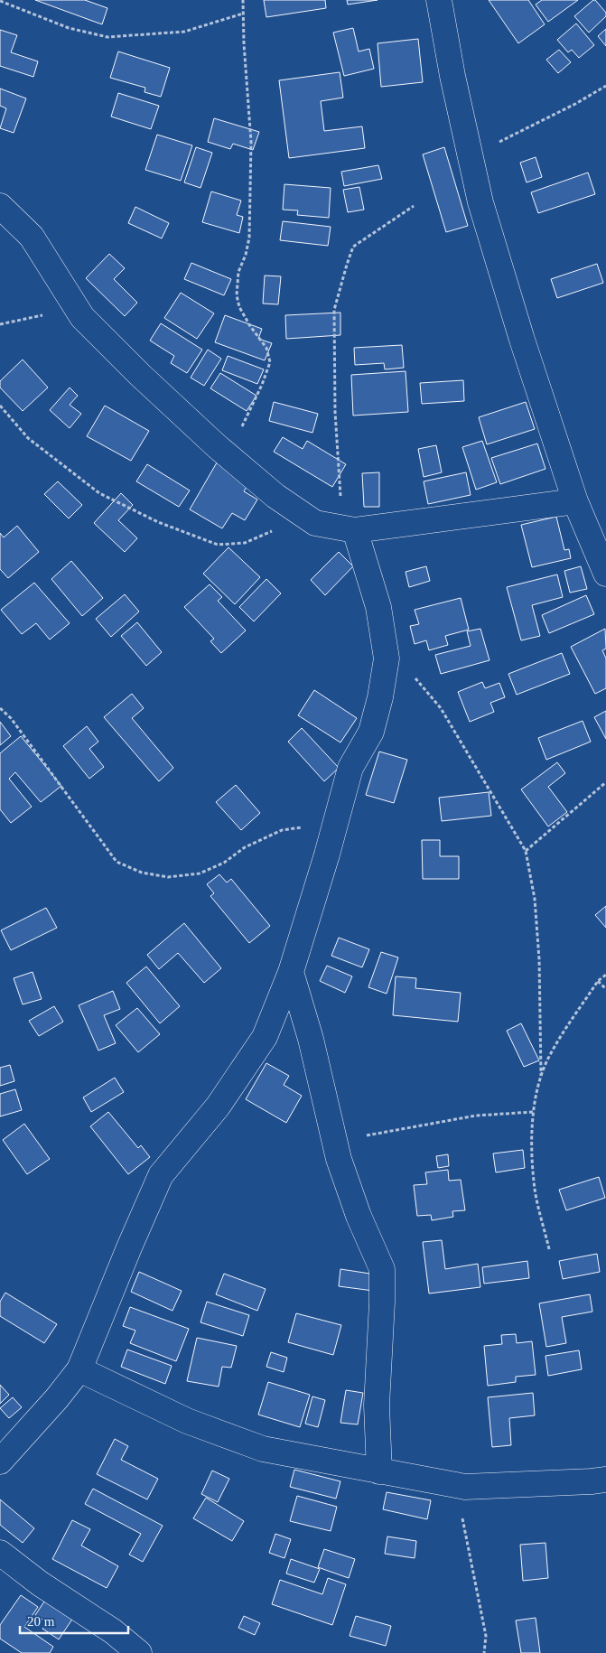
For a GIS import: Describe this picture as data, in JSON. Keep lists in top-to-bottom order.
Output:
{
  "scale_bar": "20 m"
}
